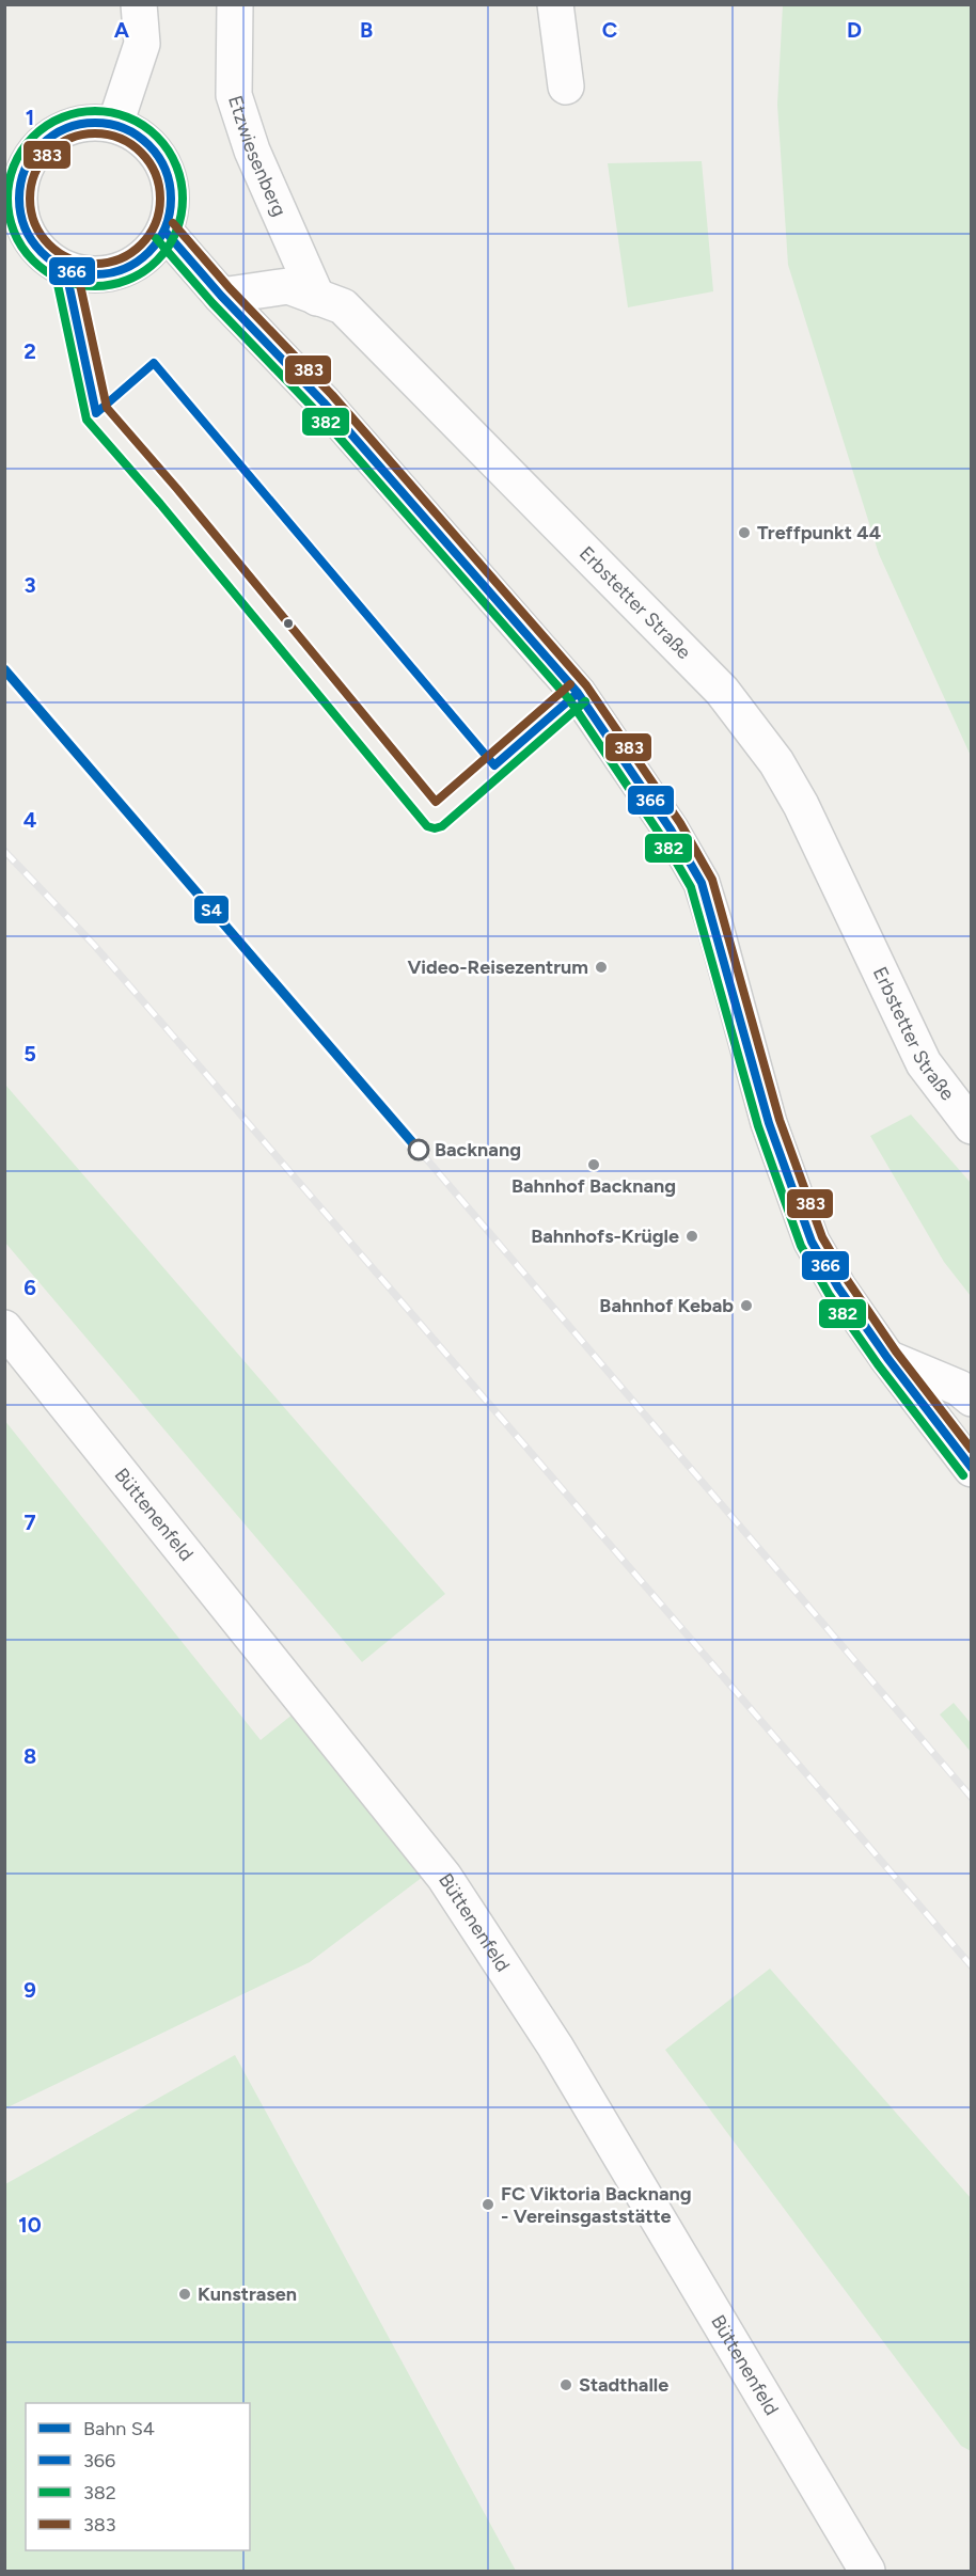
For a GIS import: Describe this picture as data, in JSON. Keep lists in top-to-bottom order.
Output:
{
  "streets": {
    "street": ["Etzwiesenberg", "Erbstetter Straße", "Büttenenfeld"]
  },
  "crossings": [
    ["Etzwiesenberg", "Erbstetter Straße"]
  ],
  "places": [
    "Treffpunkt 44",
    "Video-Reisezentrum",
    "Backnang",
    "Bahnhof Backnang",
    "Bahnhofs-Krügle",
    "Bahnhof Kebab",
    "FC Viktoria Backnang - Vereinsgaststätte",
    "Kunstrasen",
    "Stadthalle"
  ],
  "lines": [
    "transit line 382",
    "transit line 366",
    "transit line 383",
    "rail line S4"
  ],
  "legend": [
    "Bahn S4",
    "366",
    "382",
    "383"
  ],
  "grid": {
    "columns": [
      "A",
      "B",
      "C",
      "D"
    ],
    "rows": [
      "1",
      "2",
      "3",
      "4",
      "5",
      "6",
      "7",
      "8",
      "9",
      "10"
    ]
  }
}
